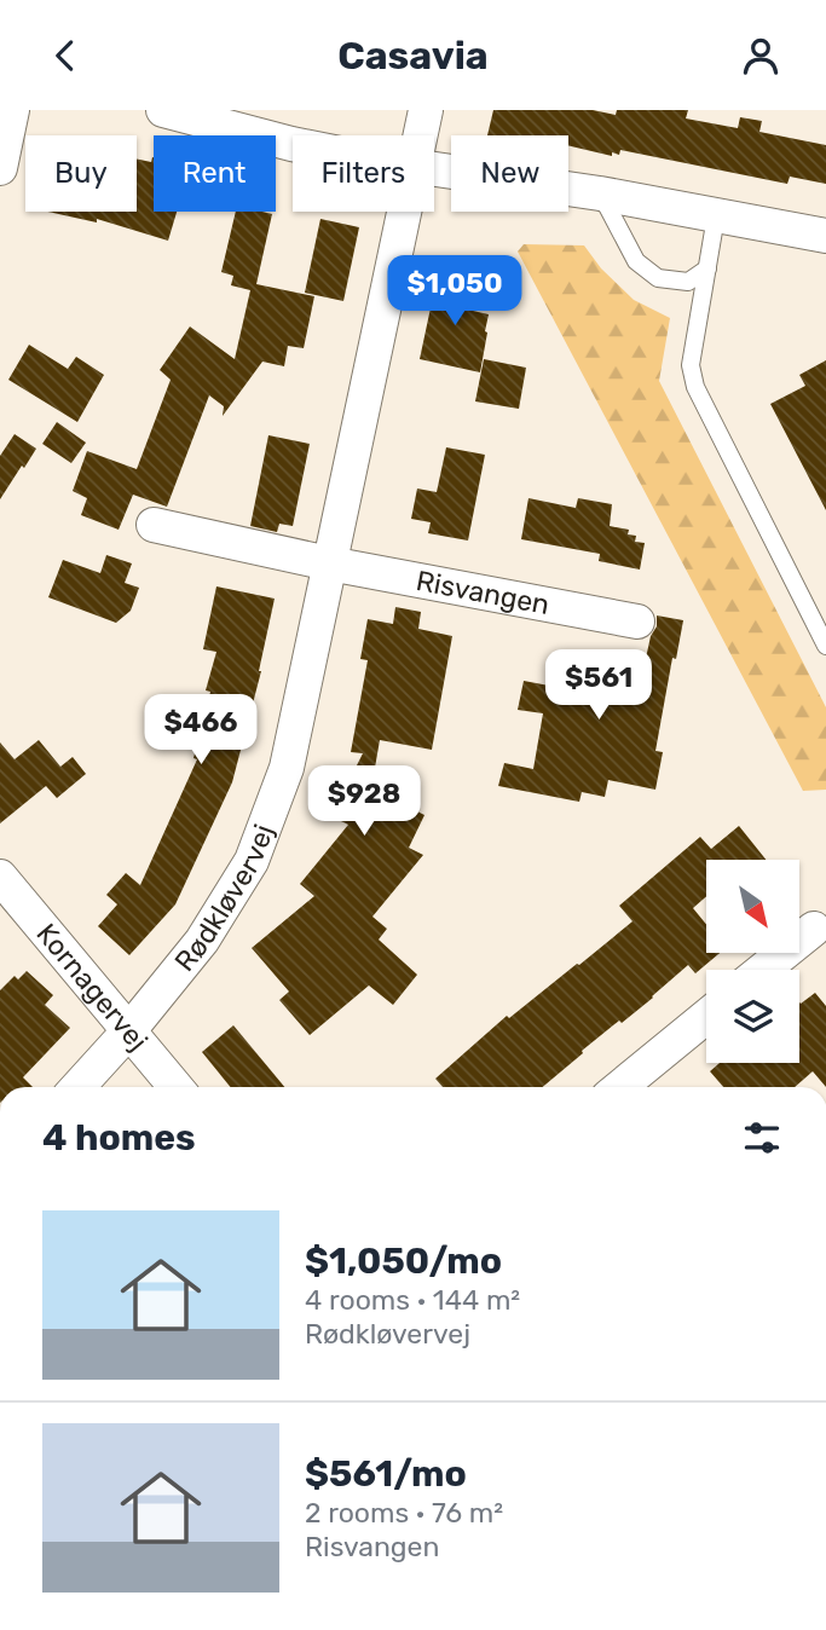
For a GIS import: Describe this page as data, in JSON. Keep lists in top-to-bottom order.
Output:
{
  "streets": {
    "street": ["Risvangen", "Rødkløvervej", "Kornagervej"]
  },
  "crossings": [
    ["Risvangen", "Rødkløvervej"],
    ["Rødkløvervej", "Kornagervej"]
  ],
  "north": "bottom right",
  "page": {
    "header": "Casavia",
    "chip": [
      "Buy",
      "Rent",
      "Filters",
      "New"
    ],
    "price": [
      "$1,050",
      "$561",
      "$466",
      "$928"
    ],
    "heading": "4 homes",
    "list": [
      {
        "name": "$1,050/mo",
        "note": "4 rooms · 144 m² · Rødkløvervej"
      },
      {
        "name": "$561/mo",
        "note": "2 rooms · 76 m² · Risvangen"
      }
    ]
  }
}
